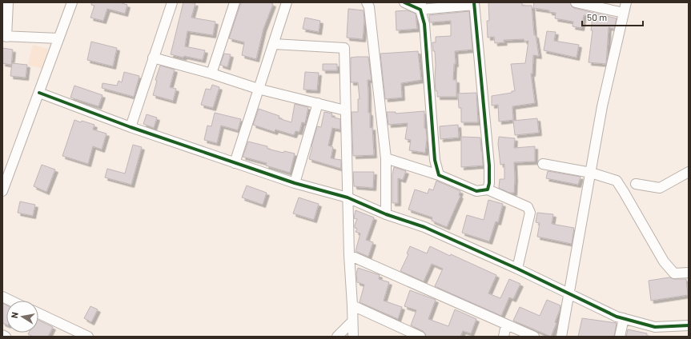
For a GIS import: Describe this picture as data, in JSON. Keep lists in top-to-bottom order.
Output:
{
  "scale_bar": "50 m",
  "north": "left"
}
